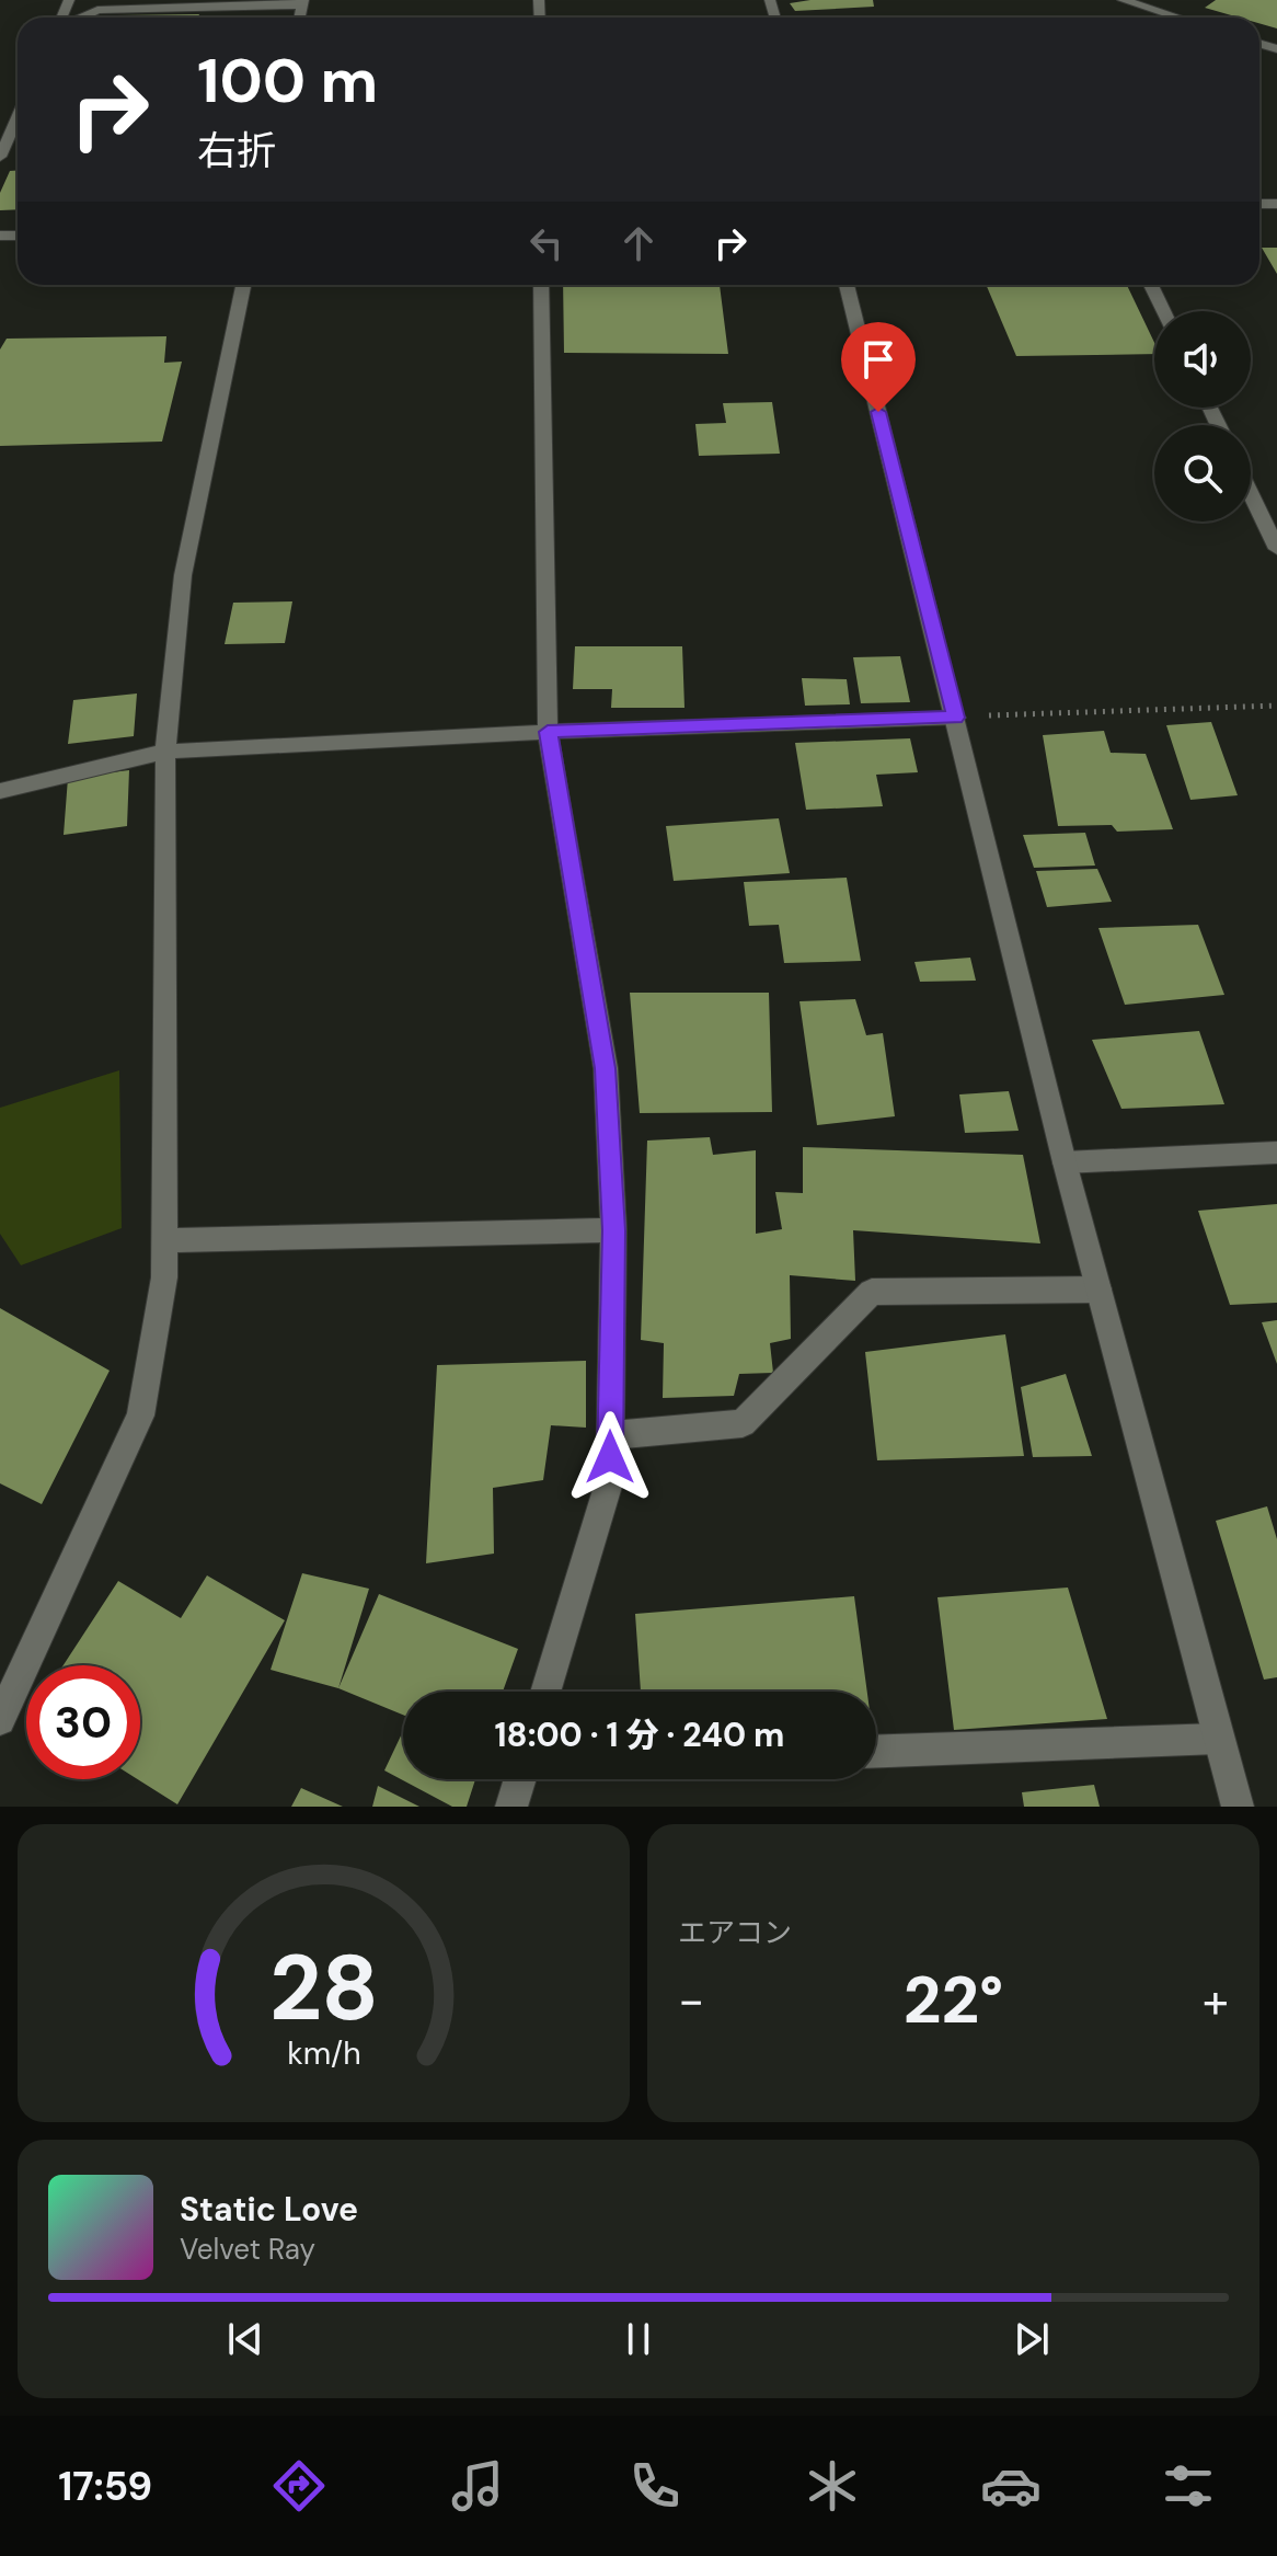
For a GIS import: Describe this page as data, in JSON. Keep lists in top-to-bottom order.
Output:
{
  "page": {
    "turn": ["100 m", "右折"],
    "limit": "30",
    "trip": "18:00 · 1 分 · 240 m",
    "tile": "エアコン",
    "heat": ["−", "22°", "+"],
    "song": ["Static Love", "Velvet Ray"],
    "tabs": "17:59",
    "gauge": ["28", "km/h"]
  }
}
